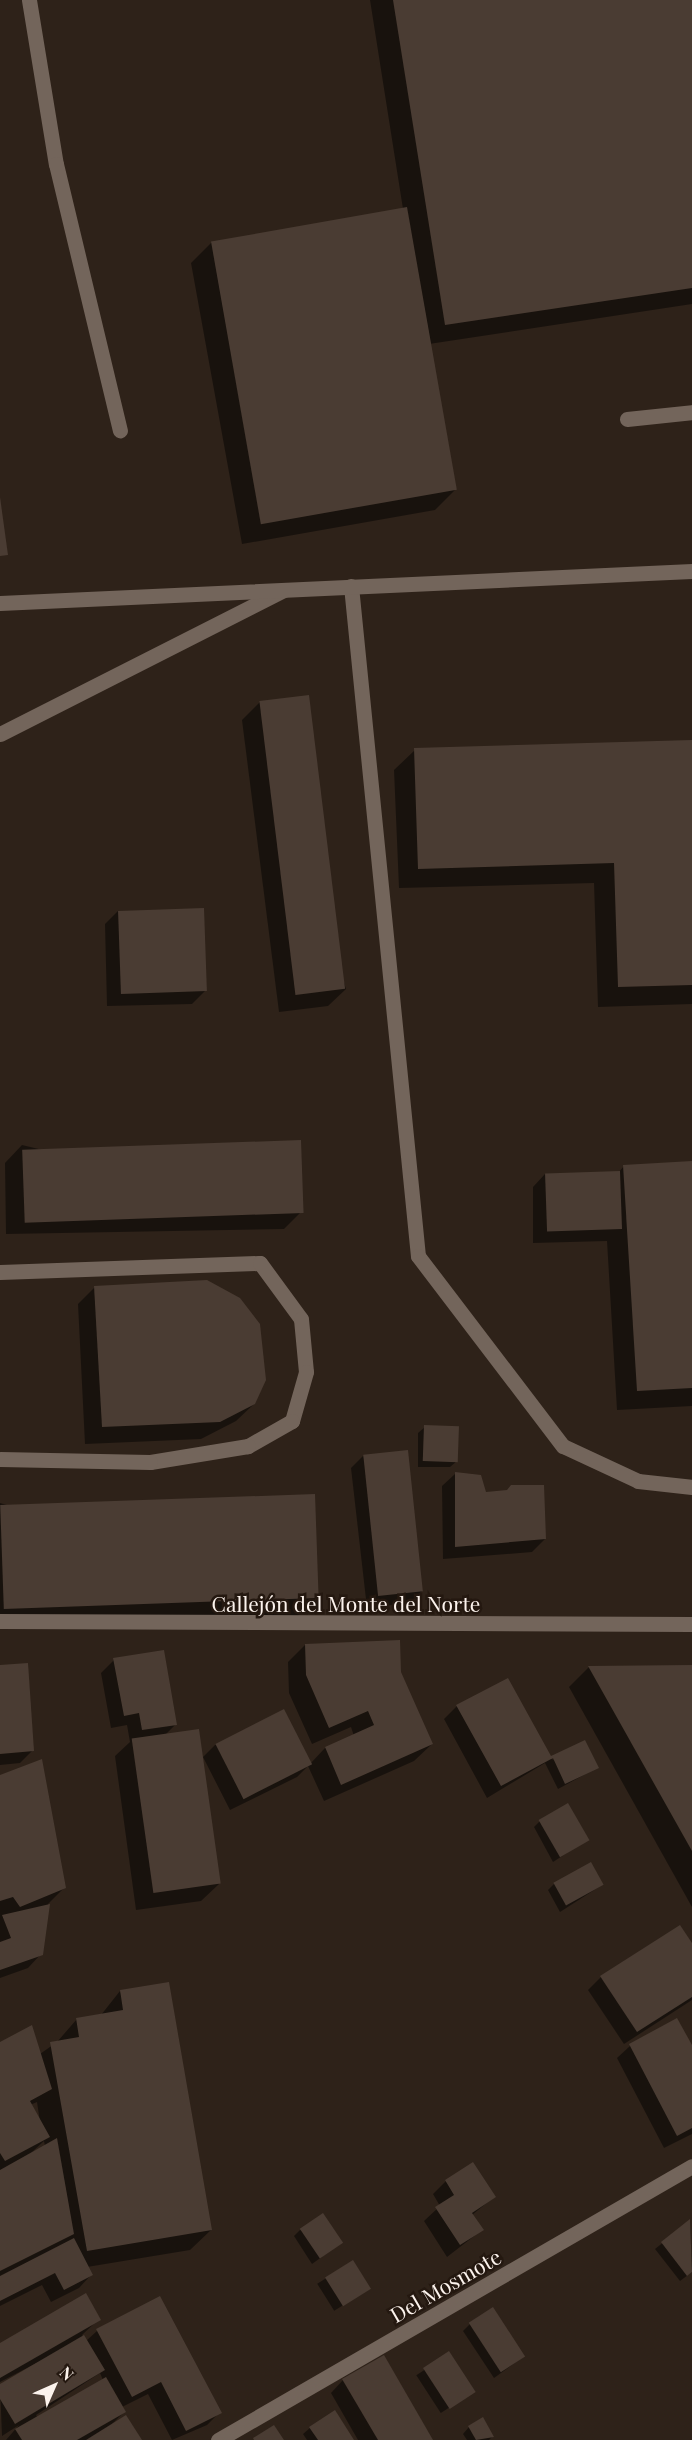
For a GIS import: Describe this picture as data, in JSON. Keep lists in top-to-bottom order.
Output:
{
  "streets": {
    "street": ["Callejón del Monte del Norte", "Del Mosmote"]
  },
  "north": "top right"
}
